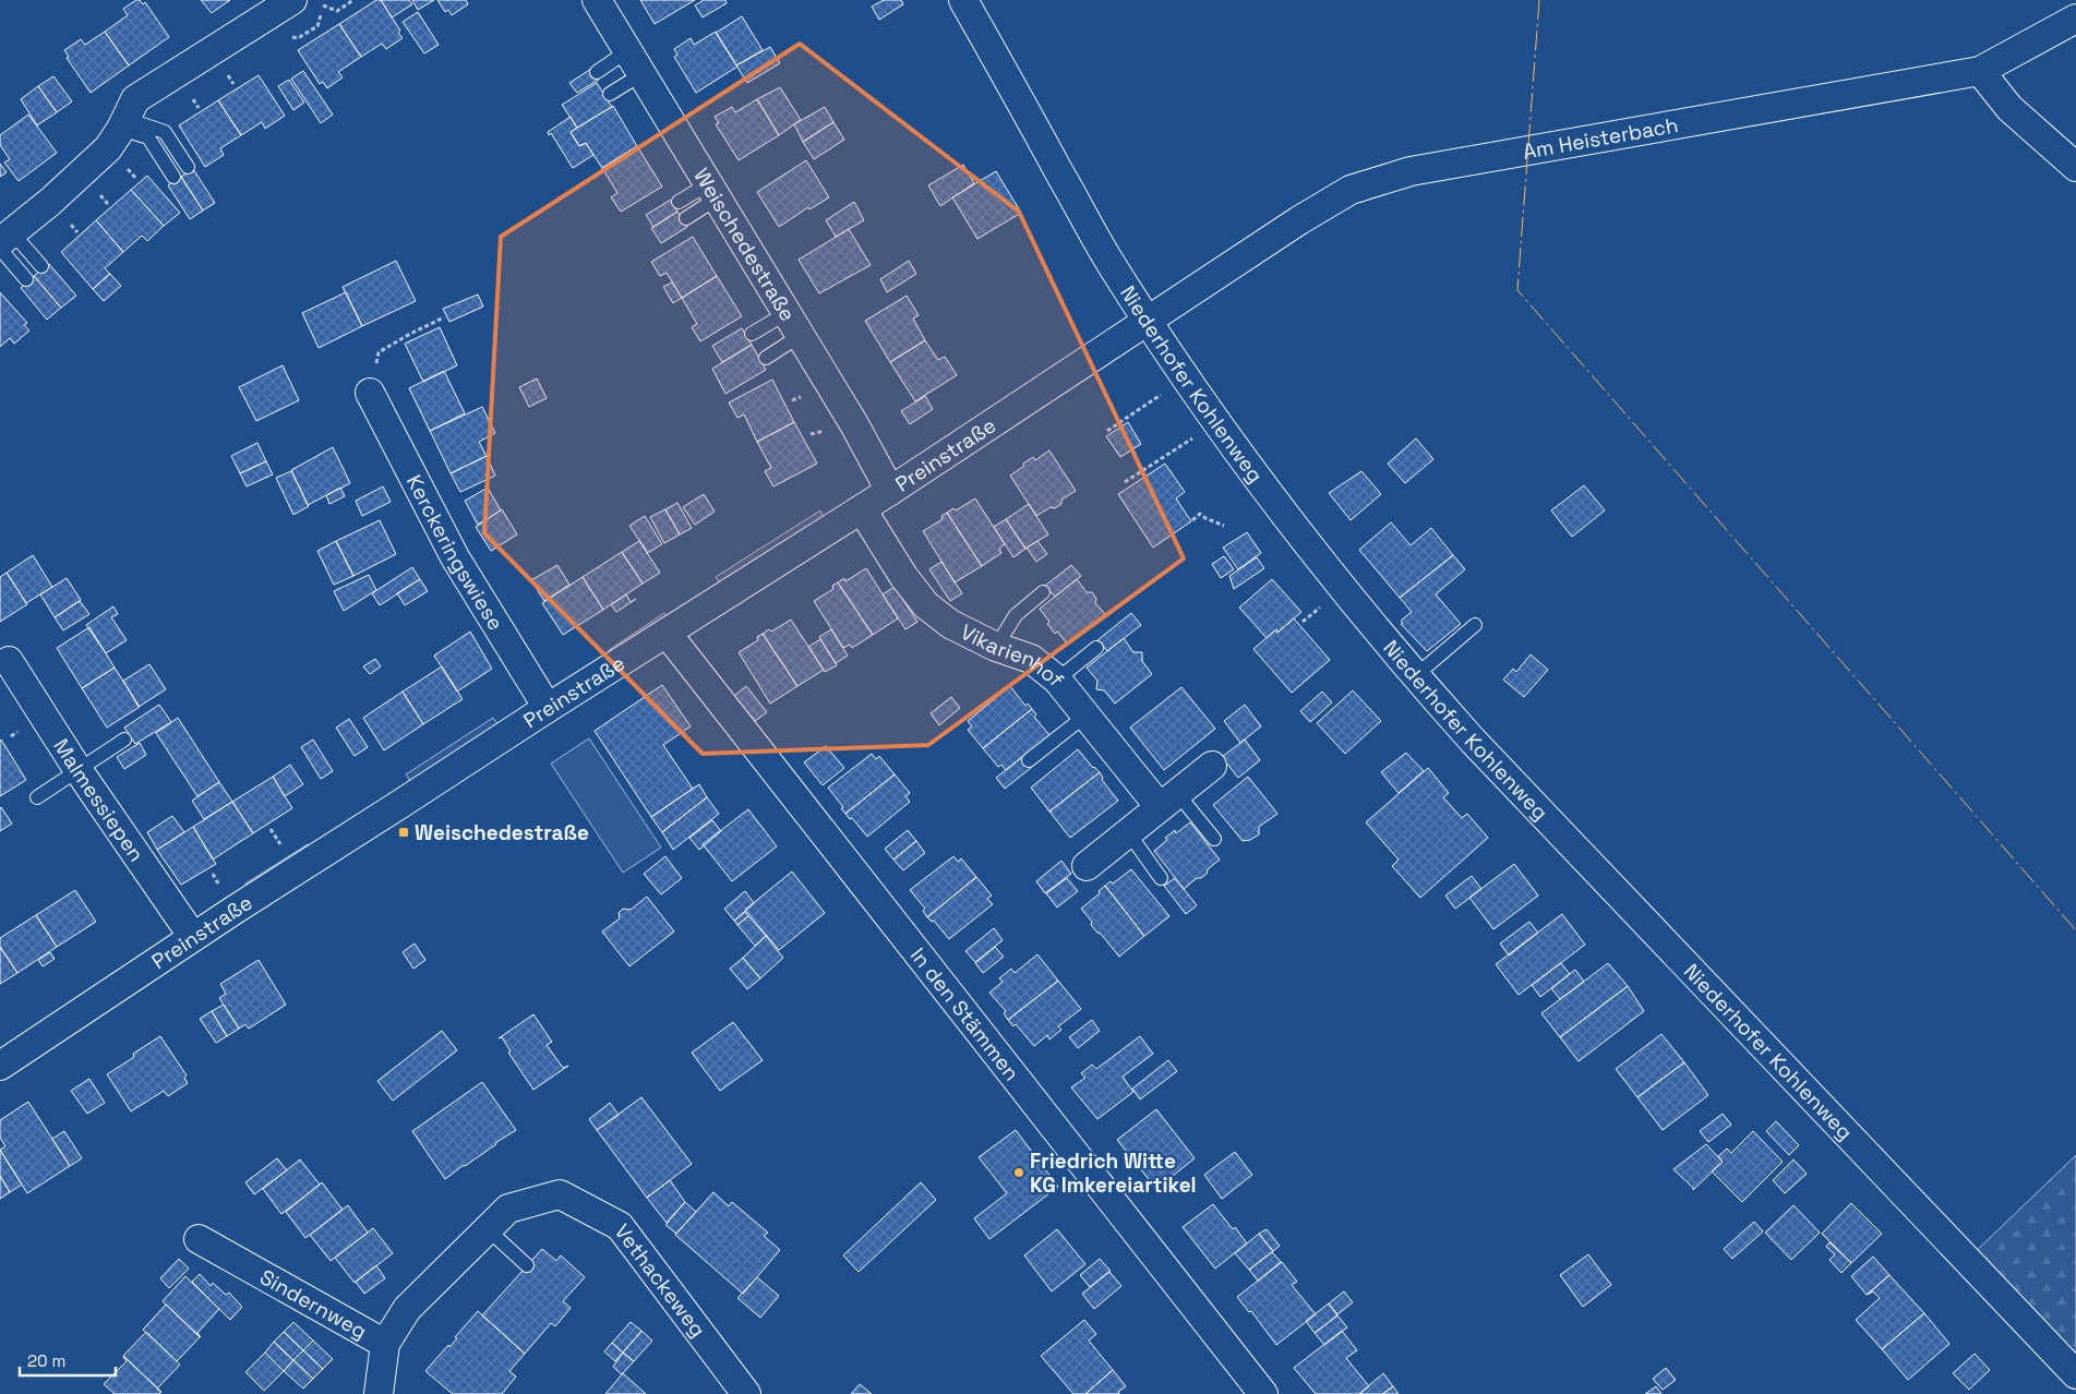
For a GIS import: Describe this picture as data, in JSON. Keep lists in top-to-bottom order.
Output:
{
  "streets": {
    "street": [
      "Am Heisterbach",
      "Weischedestraße",
      "Niederhofer Kohlenweg",
      "Preinstraße",
      "Kerckeringswiese",
      "Vikarienhof",
      "Malmessiepen",
      "In den Stämmen",
      "Vethackeweg",
      "Sindernweg"
    ]
  },
  "crossings": [
    ["Am Heisterbach", "Niederhofer Kohlenweg"],
    ["Am Heisterbach", "Preinstraße"],
    ["Weischedestraße", "Preinstraße"],
    ["Niederhofer Kohlenweg", "Preinstraße"],
    ["Preinstraße", "Kerckeringswiese"],
    ["Preinstraße", "Vikarienhof"],
    ["Preinstraße", "Malmessiepen"],
    ["Preinstraße", "In den Stämmen"],
    ["Vethackeweg", "Sindernweg"]
  ],
  "places": {
    "transit": ["Weischedestraße"],
    "other": ["Friedrich Witte KG Imkereiartikel"]
  },
  "scale_bar": "20 m"
}
